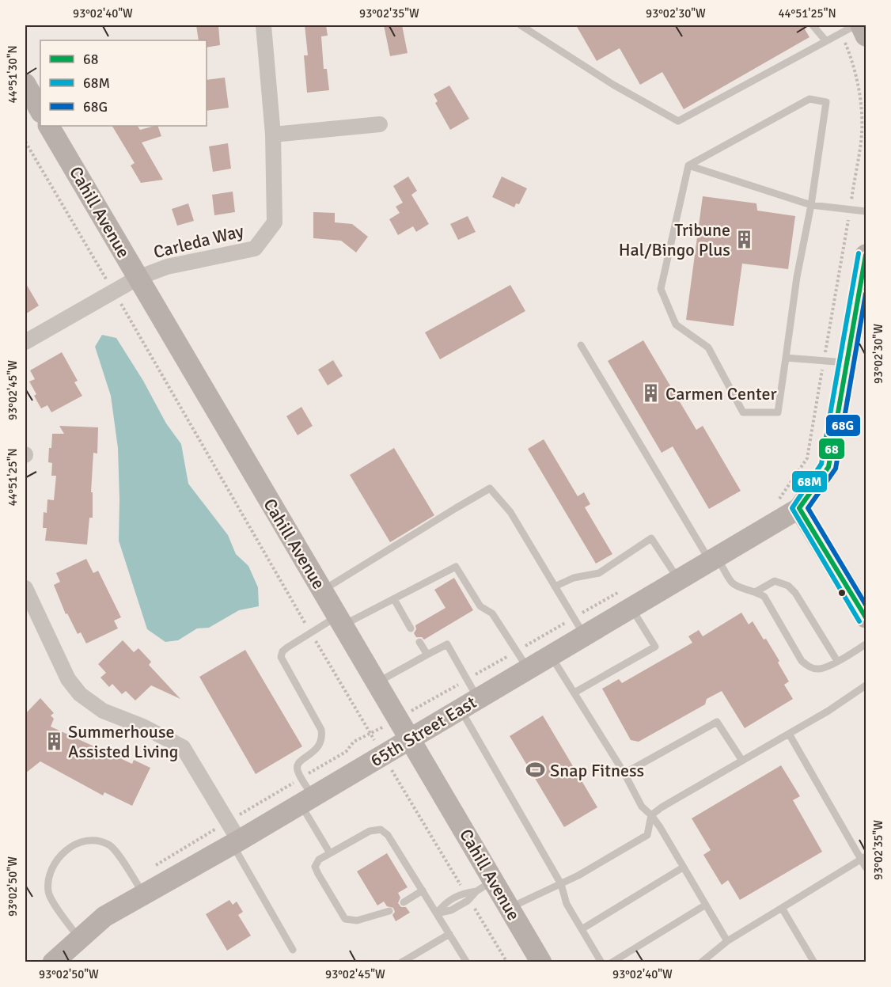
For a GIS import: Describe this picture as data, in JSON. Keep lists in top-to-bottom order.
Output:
{
  "streets": {
    "street": ["Cahill Avenue", "Carleda Way", "65th Street East"]
  },
  "crossings": [
    ["Cahill Avenue", "Carleda Way"],
    ["Cahill Avenue", "65th Street East"]
  ],
  "places": {
    "building": ["Tribune Hal/Bingo Plus", "Carmen Center", "Summerhouse Assisted Living"],
    "sports": ["Snap Fitness"]
  },
  "lines": ["transit line 68M", "transit line 68", "transit line 68G"],
  "legend": ["68", "68M", "68G"],
  "coordinates": [
    "93°02'40\"W",
    "93°02'35\"W",
    "93°02'30\"W",
    "44°51'25\"N",
    "44°51'30\"N",
    "93°02'45\"W",
    "93°02'50\"W"
  ]
}
